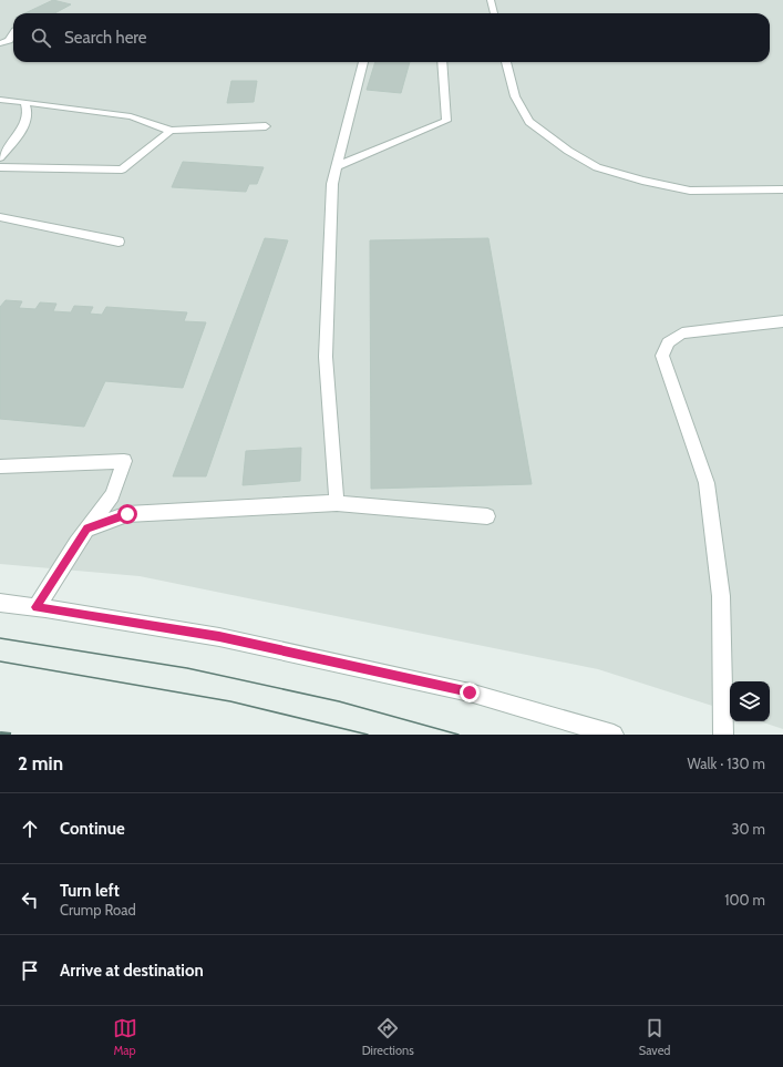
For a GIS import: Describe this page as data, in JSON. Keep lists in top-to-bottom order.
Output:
{
  "page": {
    "search": "Search here",
    "heading": ["2 min", "Walk · 130 m"],
    "list": [
      ["Continue", "30 m"],
      ["Turn left", "Crump Road", "100 m"],
      "Arrive at destination"
    ],
    "nav": ["Map", "Directions", "Saved"]
  }
}
